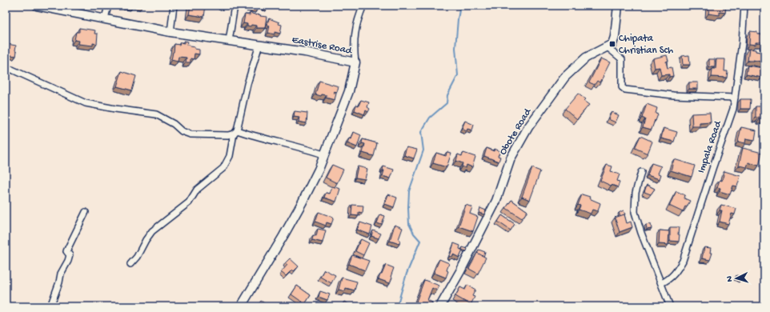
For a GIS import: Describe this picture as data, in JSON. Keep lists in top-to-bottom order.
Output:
{
  "streets": {
    "street": ["Eastrise Road", "Obote Road", "Impala Road"]
  },
  "places": {
    "transit": ["Chipata Christian Sch"]
  },
  "north": "left"
}
